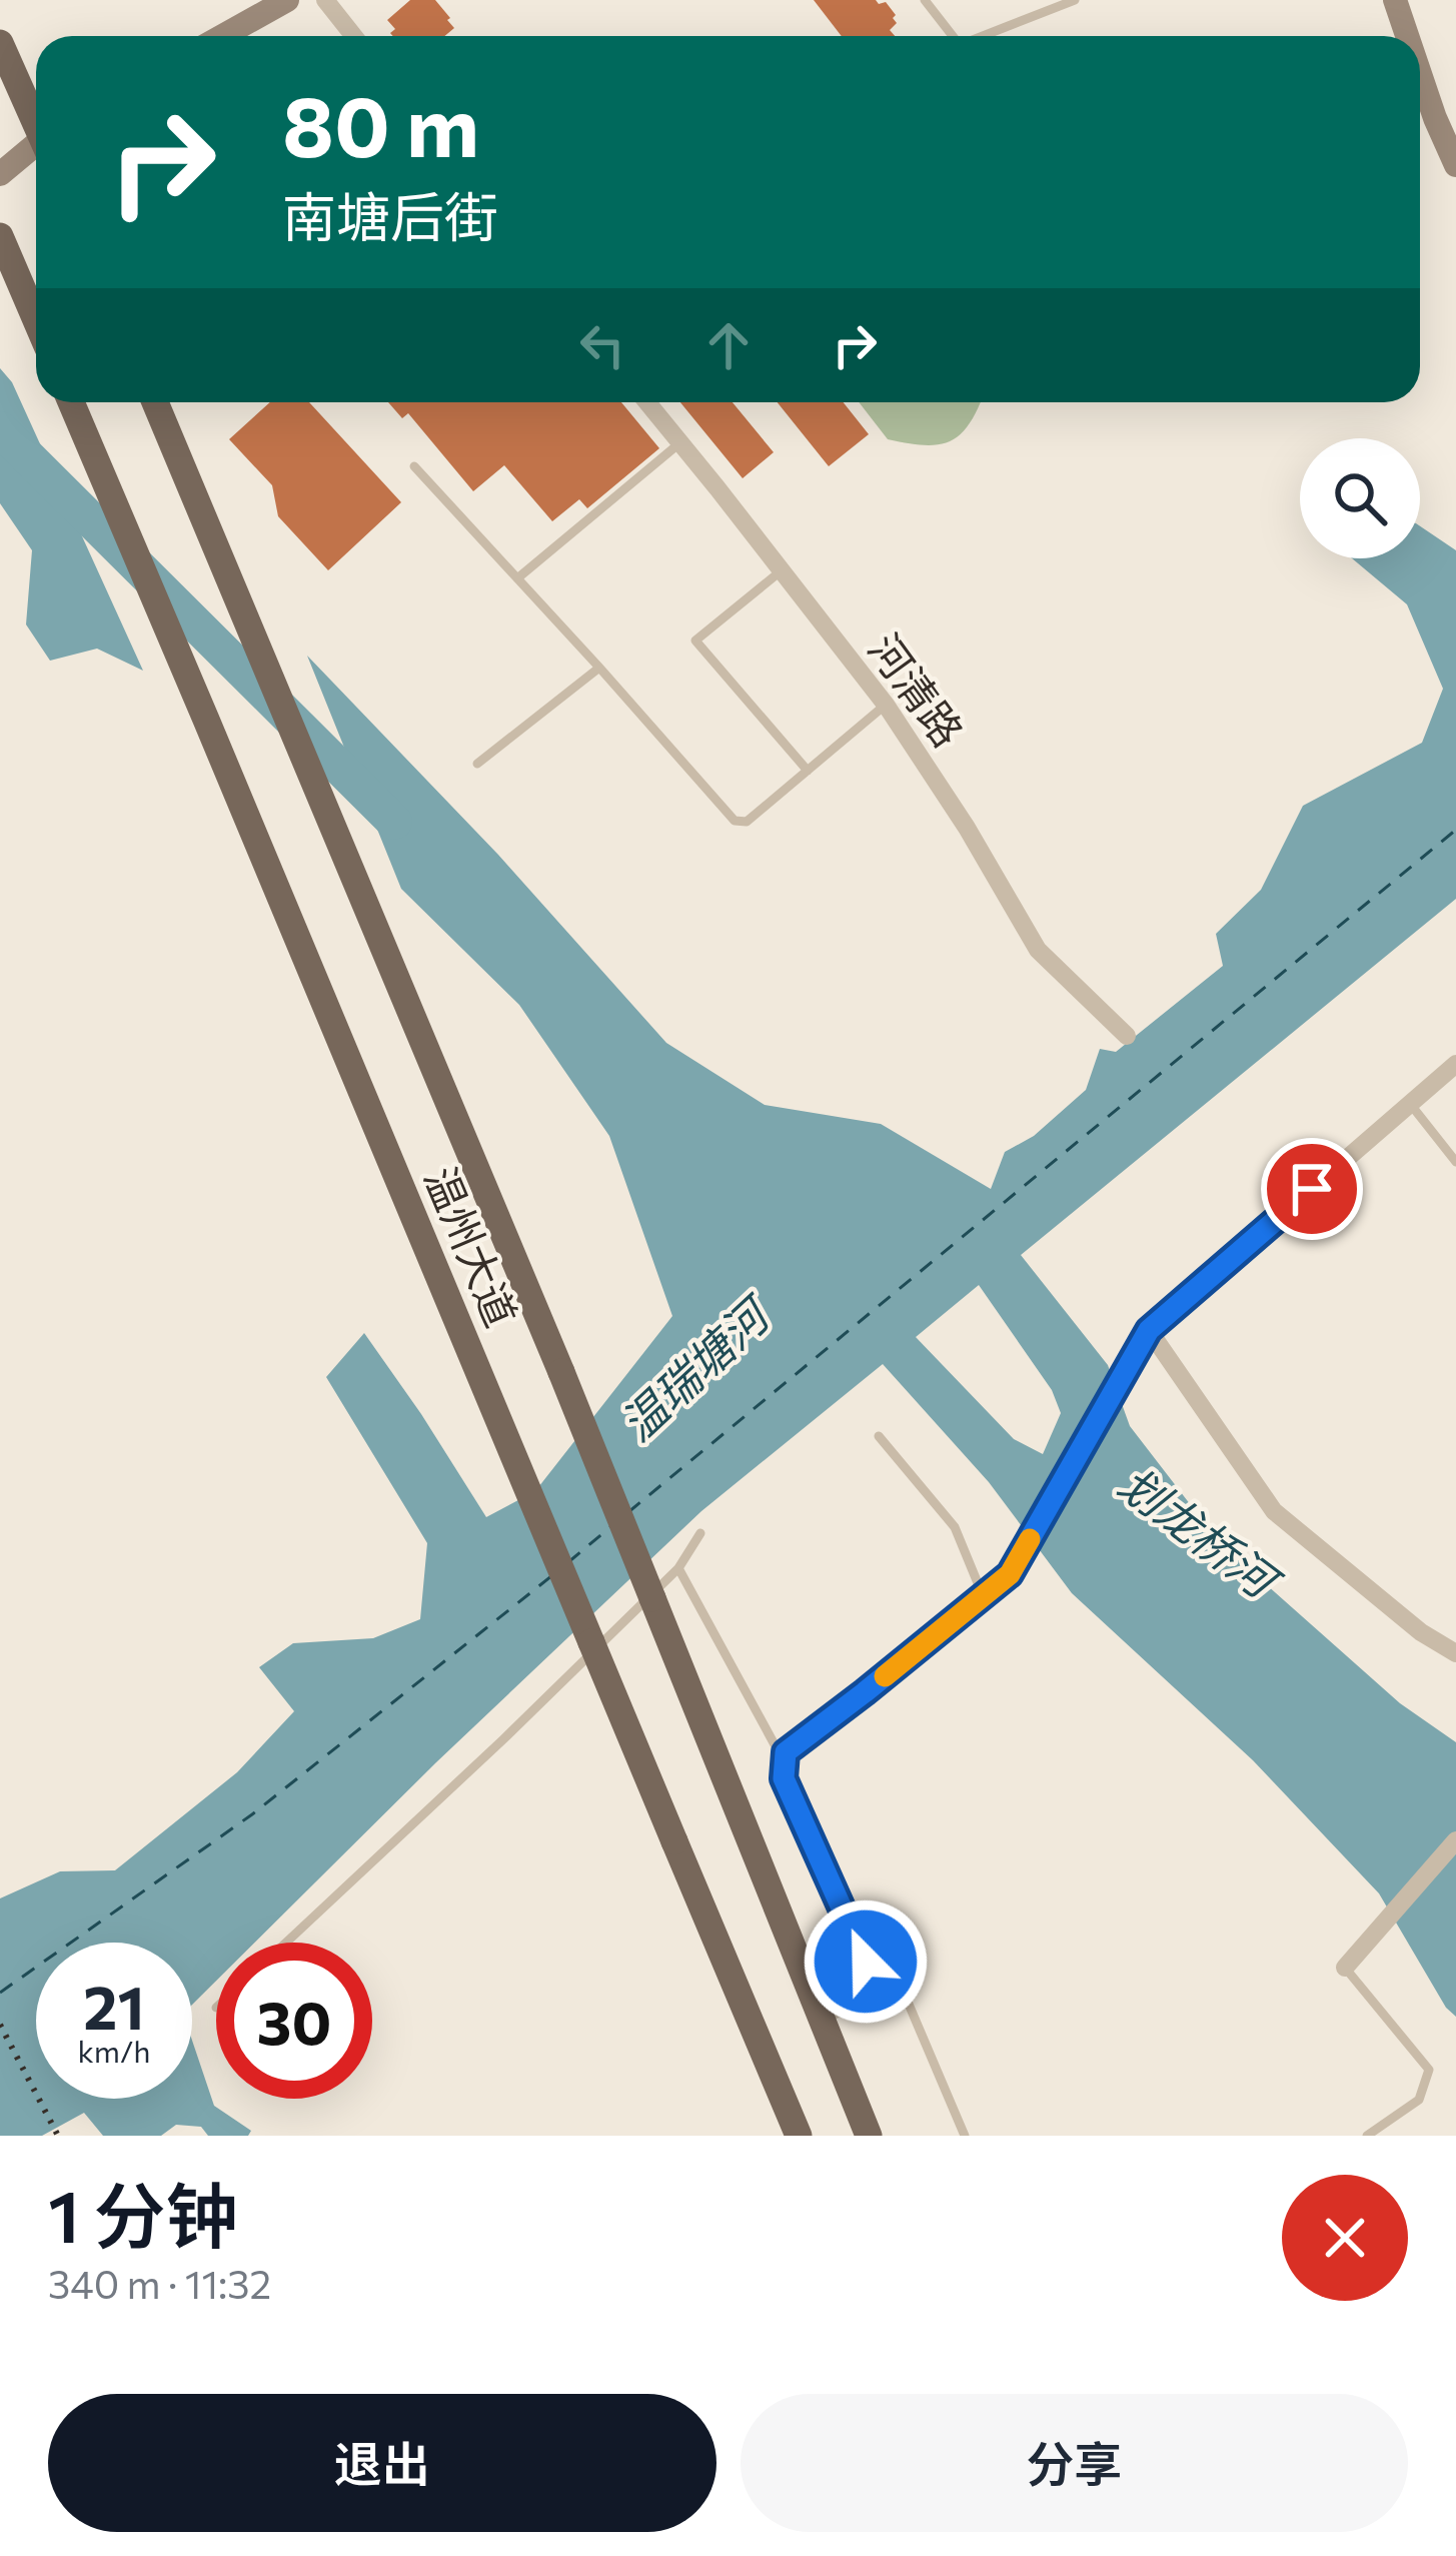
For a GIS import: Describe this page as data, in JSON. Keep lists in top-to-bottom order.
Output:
{
  "streets": {
    "main road": ["温州大道"],
    "street": ["河清路"]
  },
  "water": ["温瑞塘河", "划龙桥河"],
  "page": {
    "turn": ["80 m", "南塘后街"],
    "speed": "21 km/h",
    "limit": "30",
    "heading": ["1 分钟", "340 m · 11:32"],
    "buttons": ["退出", "分享"]
  }
}
